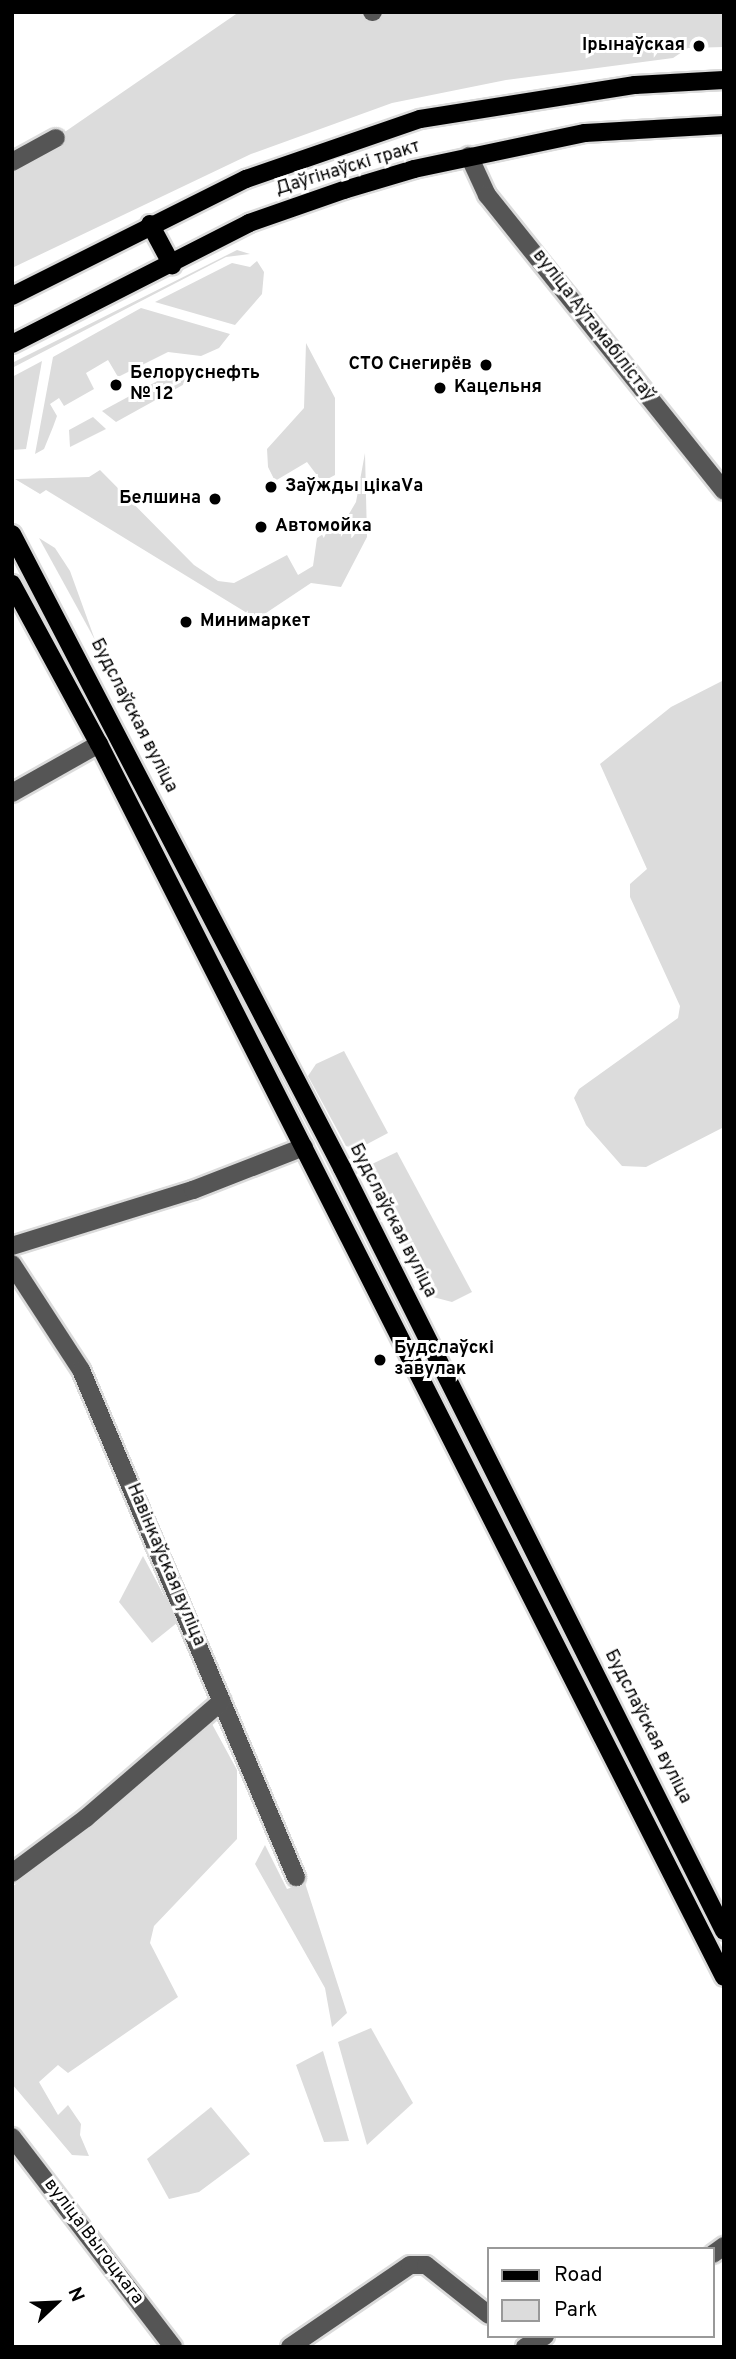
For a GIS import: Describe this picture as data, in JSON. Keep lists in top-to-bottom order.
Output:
{
  "streets": {
    "main road": ["Даўгінаўскі тракт", "Будслаўская вуліца"],
    "street": ["вуліца Аўтамабілістаў", "Навінкаўская вуліца", "вуліца Выгоцкага"]
  },
  "crossings": [
    ["Даўгінаўскі тракт", "вуліца Аўтамабілістаў"]
  ],
  "places": [
    "Ірынаўская",
    "СТО Cнегирёв",
    "Белоруснефть № 12",
    "Кацельня",
    "Заўжды цікаVа",
    "Белшина",
    "Автомойка",
    "Минимаркет",
    "Будслаўскі завулак"
  ],
  "legend": ["Road", "Park"],
  "north": "top right"
}
